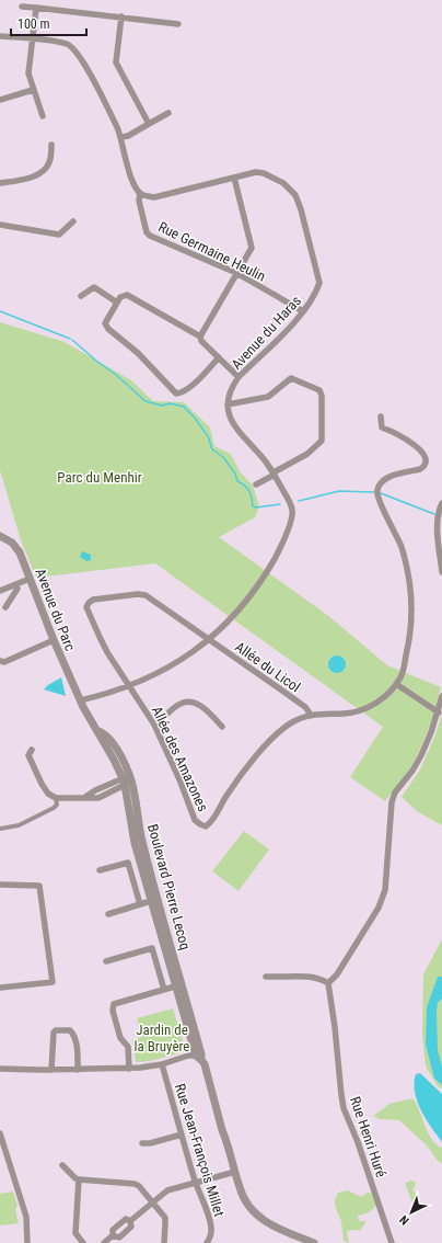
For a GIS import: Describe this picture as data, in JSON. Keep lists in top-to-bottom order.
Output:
{
  "streets": {
    "street": [
      "Rue Germaine Heulin",
      "Avenue du Haras",
      "Avenue du Parc",
      "Allée du Licol",
      "Allée des Amazones",
      "Boulevard Pierre Lecoq",
      "Rue Henri Huré",
      "Rue Jean-François Millet"
    ]
  },
  "crossings": [
    ["Rue Germaine Heulin", "Avenue du Haras"],
    ["Avenue du Parc", "Boulevard Pierre Lecoq"],
    ["Allée du Licol", "Allée des Amazones"]
  ],
  "parks": ["Parc du Menhir", "Jardin de la Bruyère"],
  "scale_bar": "100 m",
  "north": "bottom left"
}
